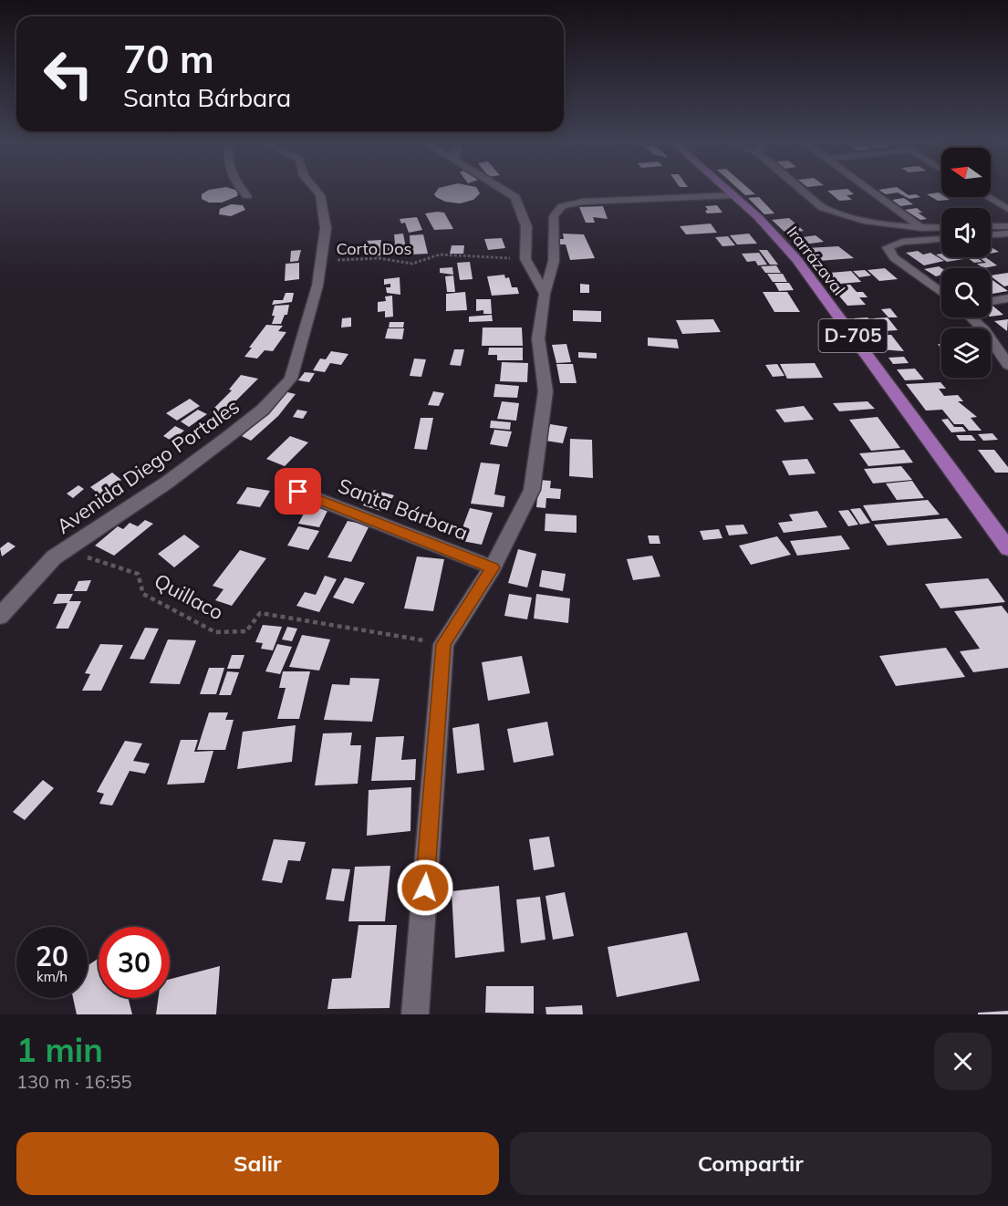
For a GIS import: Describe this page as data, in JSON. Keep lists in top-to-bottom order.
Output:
{
  "streets": {
    "main road": ["Irarrázaval", "D-705"],
    "street": ["Avenida Diego Portales", "Santa Bárbara"],
    "path": ["Corto Dos", "Quillaco"]
  },
  "crossings": [
    ["Corto Dos", "Avenida Diego Portales"],
    ["Avenida Diego Portales", "Quillaco"]
  ],
  "north": "left",
  "page": {
    "turn": ["70 m", "Santa Bárbara"],
    "speed": "20 km/h",
    "limit": "30",
    "heading": ["1 min", "130 m · 16:55"],
    "buttons": ["Salir", "Compartir"]
  }
}
